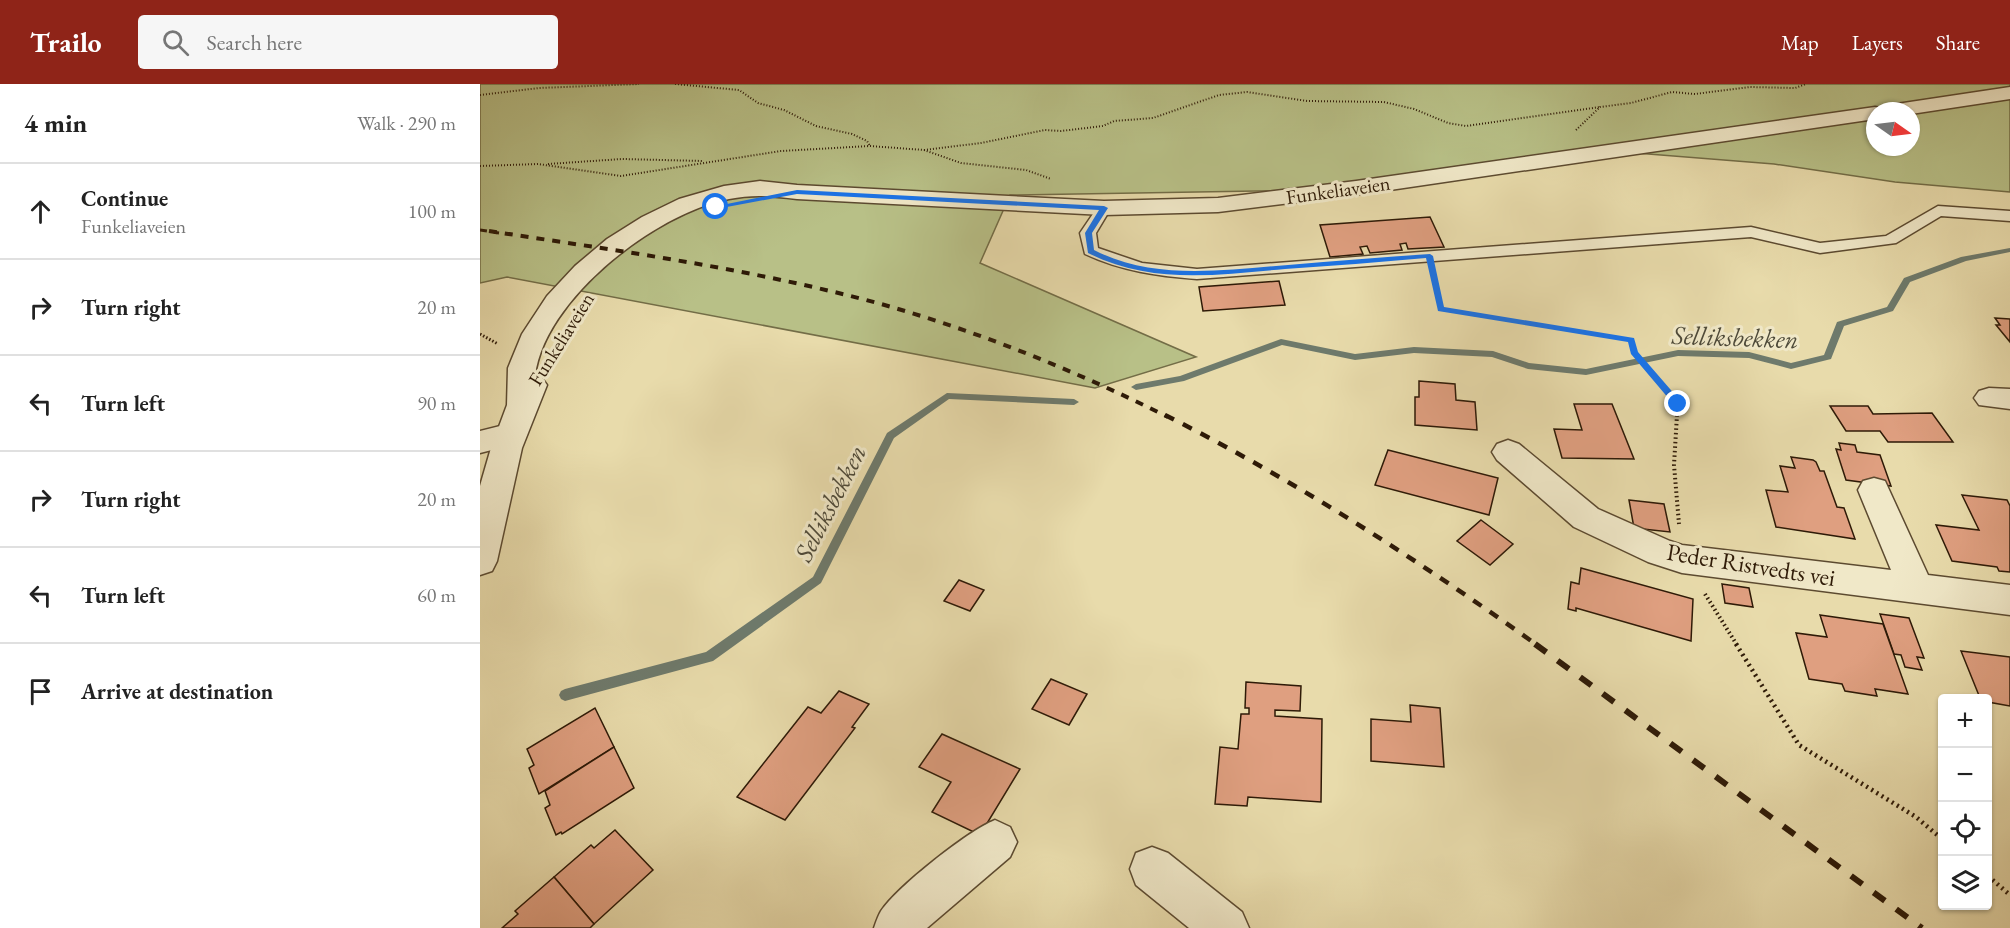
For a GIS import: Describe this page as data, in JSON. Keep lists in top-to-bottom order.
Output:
{
  "streets": {
    "street": ["Funkeliaveien", "Peder Ristvedts vei"]
  },
  "water": ["Selliksbekken"],
  "north": "right",
  "page": {
    "header": "Trailo",
    "search": "Search here",
    "nav": ["Map", "Layers", "Share"],
    "heading": ["4 min", "Walk · 290 m"],
    "list": [
      ["Continue", "Funkeliaveien", "100 m"],
      ["Turn right", "20 m"],
      ["Turn left", "90 m"],
      ["Turn right", "20 m"],
      ["Turn left", "60 m"],
      "Arrive at destination"
    ],
    "map_buttons": ["+", "−"]
  }
}
